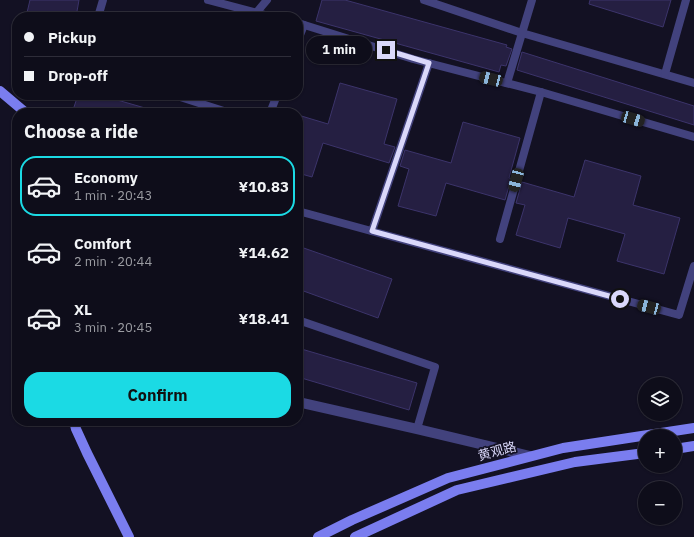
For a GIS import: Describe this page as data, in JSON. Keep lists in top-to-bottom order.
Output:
{
  "streets": {
    "main road": ["黄观路"]
  },
  "page": {
    "banner": ["Pickup", "Drop-off"],
    "bubble": "1 min",
    "heading": "Choose a ride",
    "list": [
      {
        "name": "Economy",
        "note": "1 min · 20:43",
        "value": "¥10.83"
      },
      {
        "name": "Comfort",
        "note": "2 min · 20:44",
        "value": "¥14.62"
      },
      {
        "name": "XL",
        "note": "3 min · 20:45",
        "value": "¥18.41"
      }
    ],
    "buttons": "Confirm",
    "map_buttons": ["+", "−"]
  }
}
